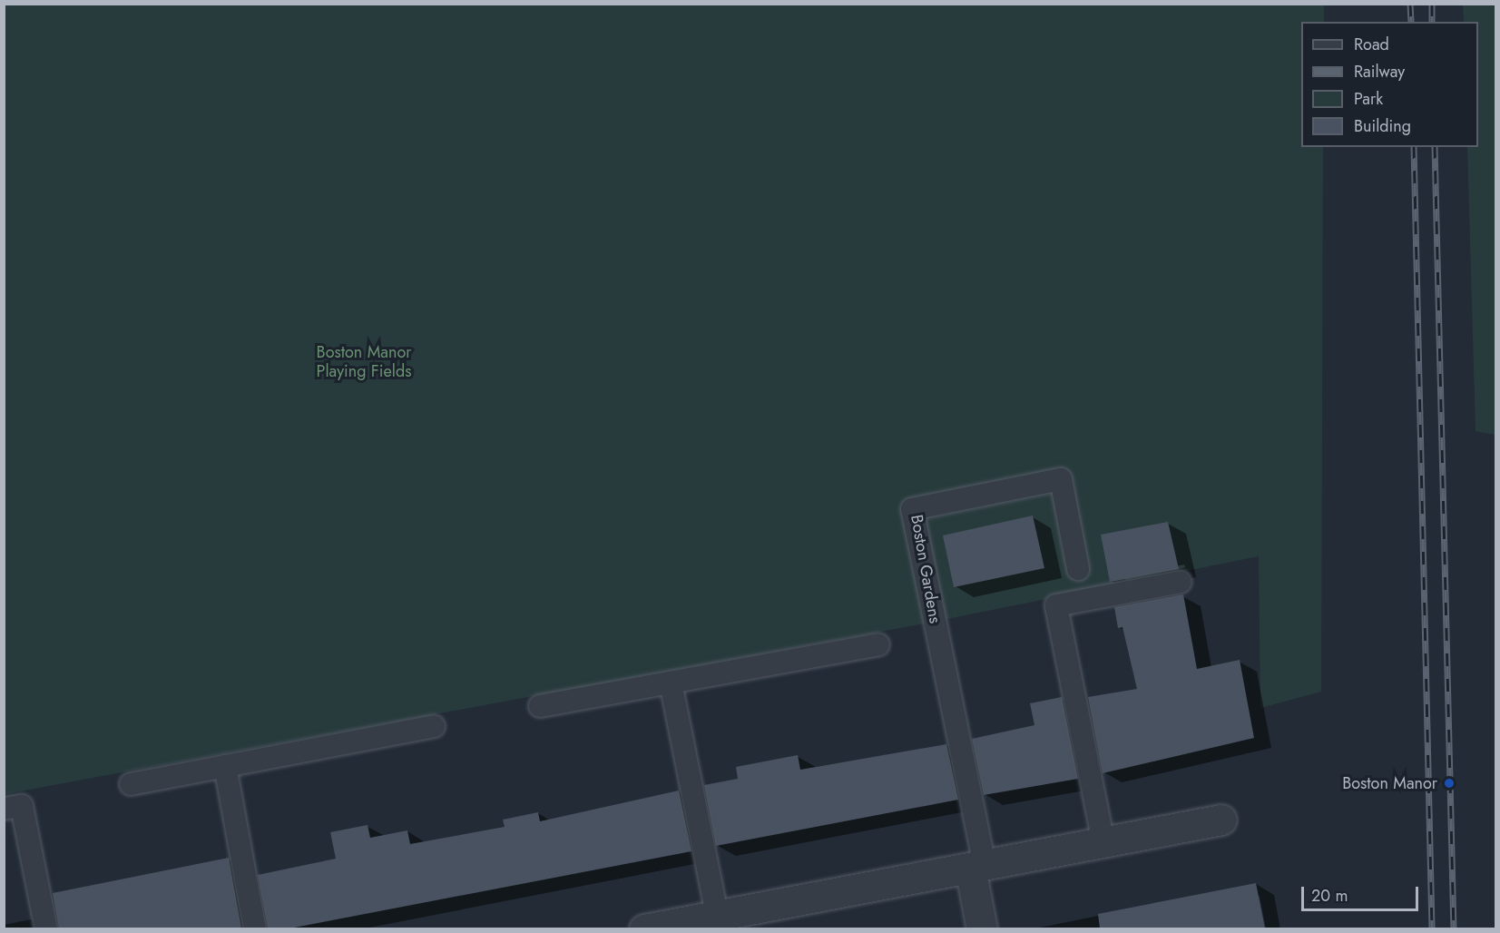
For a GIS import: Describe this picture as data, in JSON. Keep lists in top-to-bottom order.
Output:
{
  "streets": {
    "street": ["Boston Gardens"]
  },
  "parks": ["Boston Manor Playing Fields"],
  "places": ["Boston Manor"],
  "legend": [
    "Road",
    "Railway",
    "Park",
    "Building"
  ],
  "scale_bar": "20 m"
}
